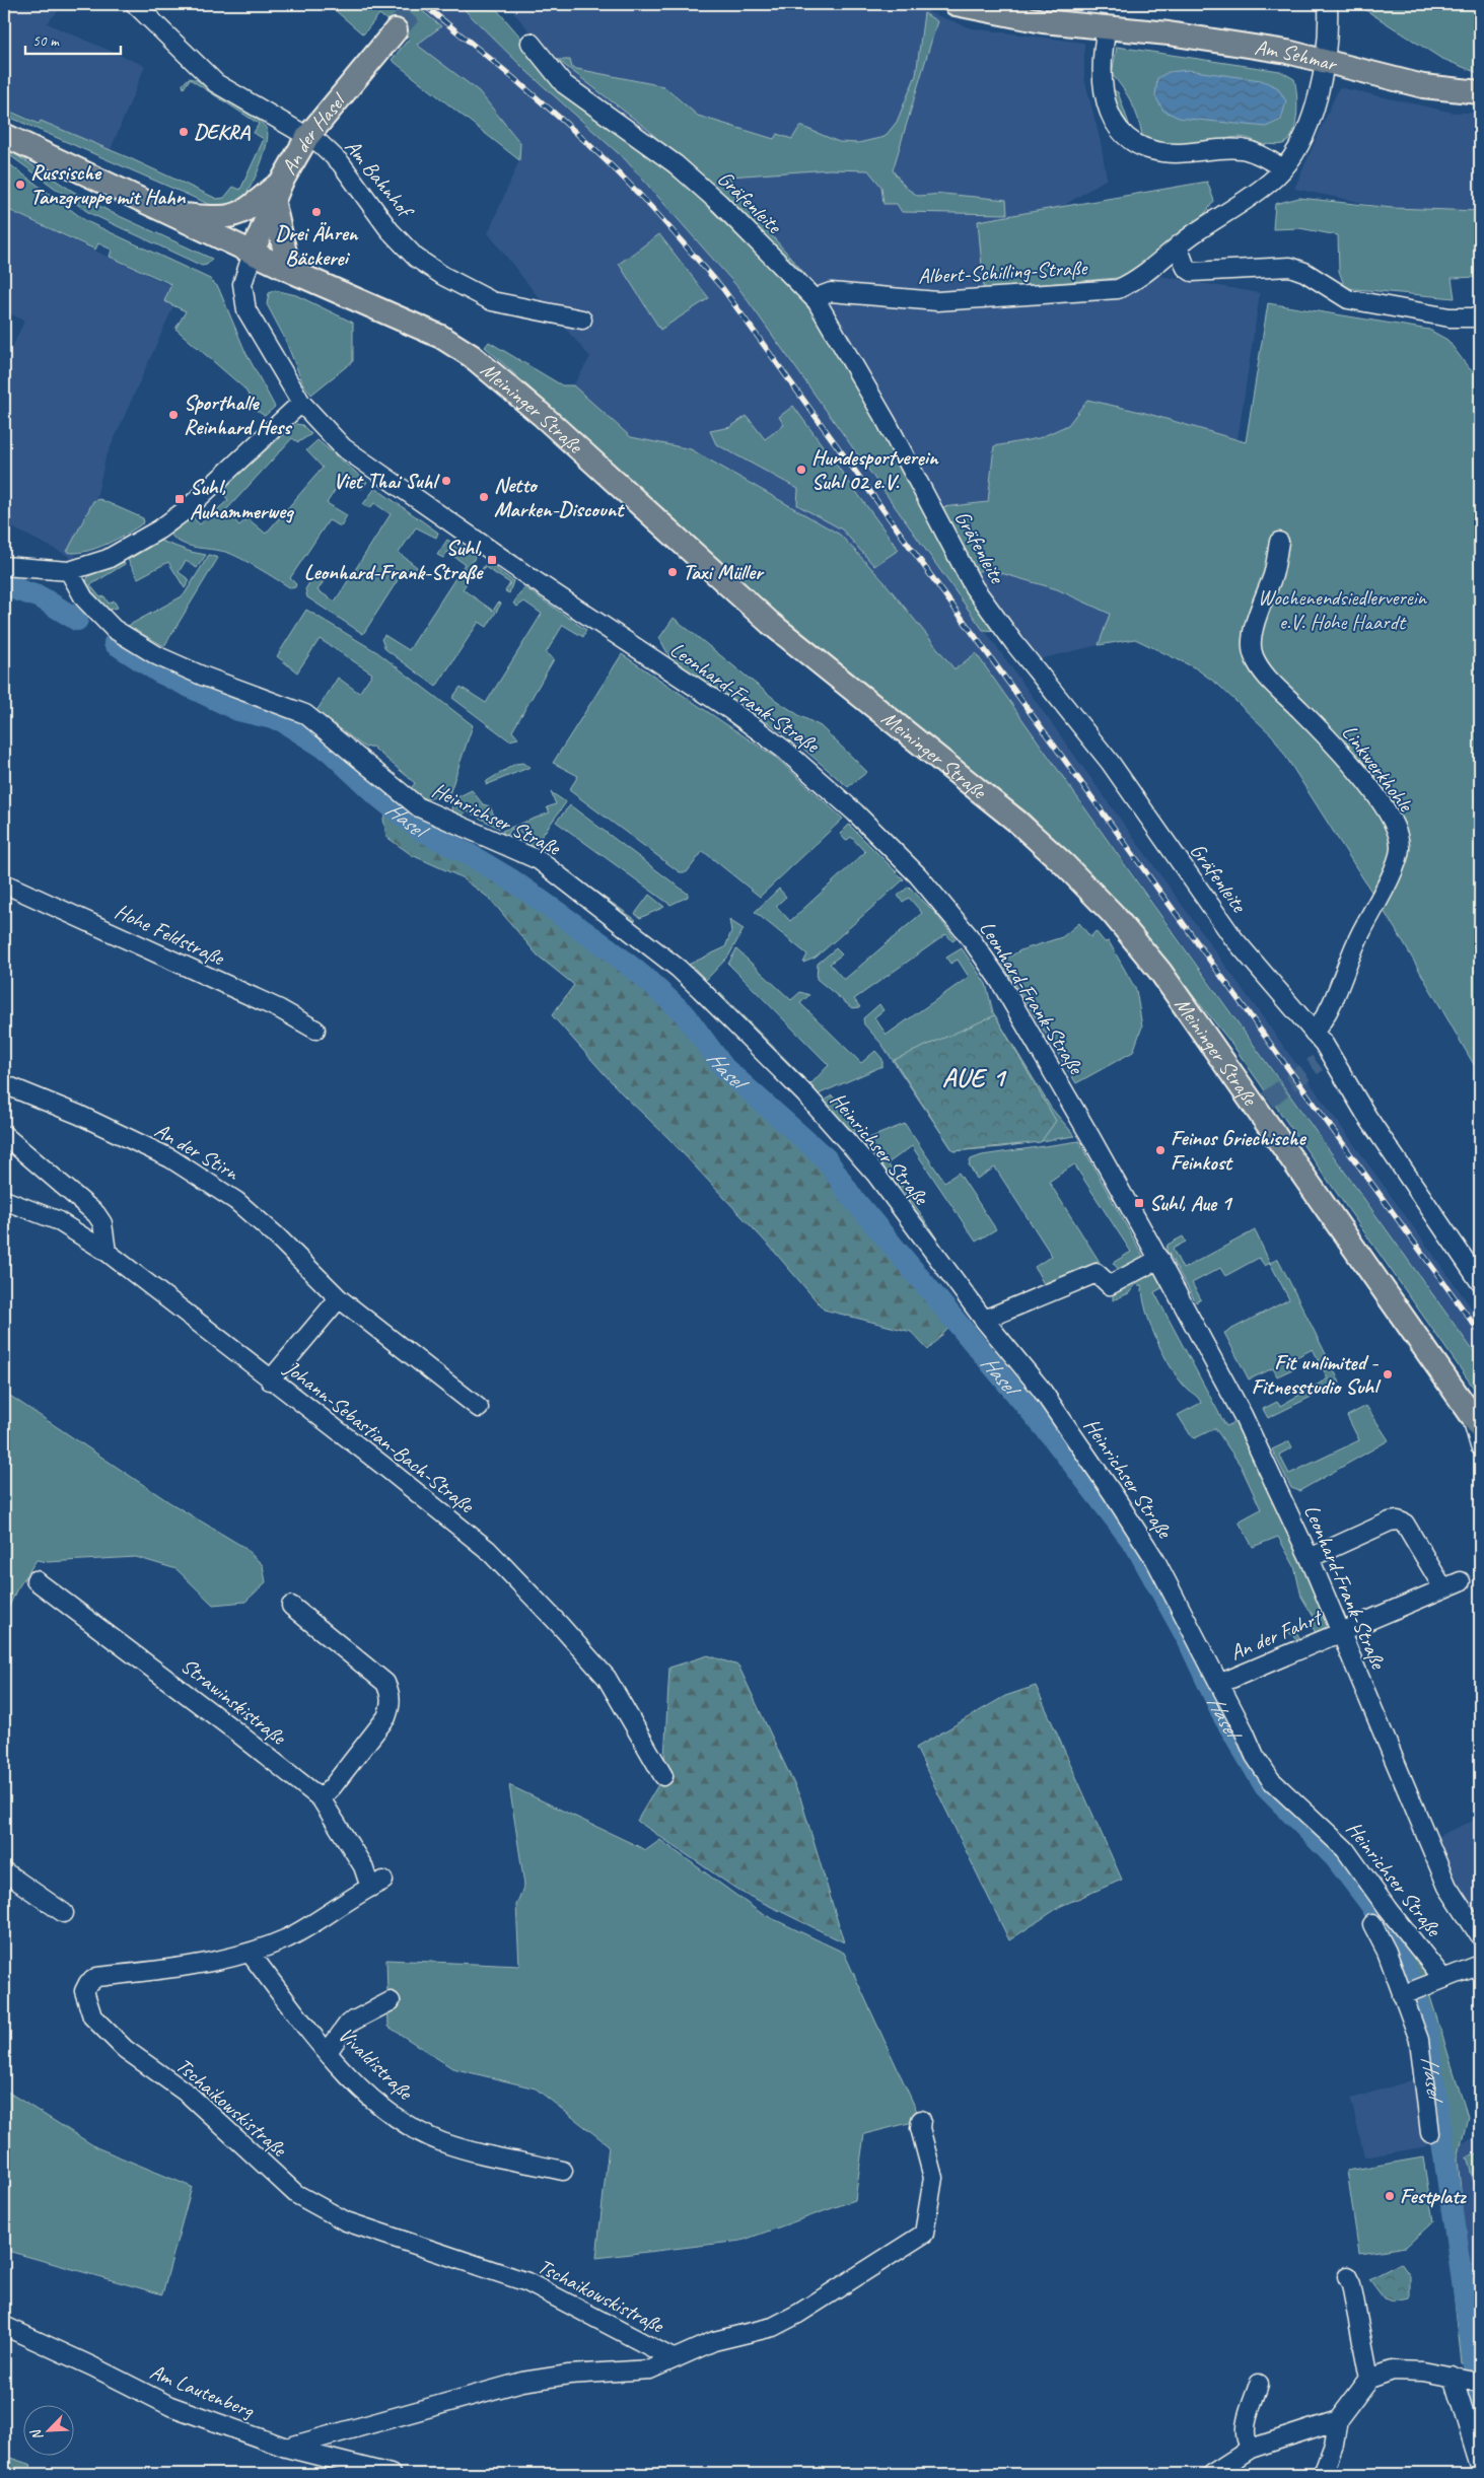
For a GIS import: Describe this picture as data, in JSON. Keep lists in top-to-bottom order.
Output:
{
  "streets": {
    "main road": ["Am Sehmar", "An der Hasel", "Meininger Straße"],
    "street": [
      "Am Bahnhof",
      "Gräfenleite",
      "Albert-Schilling-Straße",
      "Leonhard-Frank-Straße",
      "Linkwerkhohle",
      "Heinrichser Straße",
      "Hohe Feldstraße",
      "An der Stirn",
      "Johann-Sebastian-Bach-Straße",
      "An der Fahrt",
      "Strawinskistraße",
      "Vivaldistraße",
      "Tschaikowskistraße",
      "Am Lautenberg"
    ]
  },
  "crossings": [
    ["Am Sehmar", "Albert-Schilling-Straße"],
    ["An der Hasel", "Am Bahnhof"],
    ["An der Hasel", "Meininger Straße"],
    ["An der Hasel", "Leonhard-Frank-Straße"],
    ["Gräfenleite", "Albert-Schilling-Straße"],
    ["Gräfenleite", "Linkwerkhohle"],
    ["Meininger Straße", "Leonhard-Frank-Straße"],
    ["Leonhard-Frank-Straße", "An der Fahrt"],
    ["Heinrichser Straße", "An der Fahrt"],
    ["Strawinskistraße", "Tschaikowskistraße"],
    ["Vivaldistraße", "Tschaikowskistraße"],
    ["Tschaikowskistraße", "Am Lautenberg"]
  ],
  "districts": ["AUE 1"],
  "water": ["Hasel"],
  "parks": ["Wochenendsiedlerverein e.V. Hohe Haardt"],
  "places": {
    "other": [
      "DEKRA",
      "Russische Tanzgruppe mit Hahn",
      "Drei Ähren Bäckerei",
      "Sporthalle Reinhard Hess",
      "Hundesportverein Suhl 02 e.V.",
      "Viet Thai Suhl",
      "Netto Marken-Discount",
      "Taxi Müller",
      "Feinos Griechische Feinkost",
      "Fit unlimited - Fitnesstudio Suhl",
      "Festplatz"
    ],
    "transit": ["Suhl, Auhammerweg", "Suhl, Leonhard-Frank-Straße", "Suhl, Aue 1"]
  },
  "scale_bar": "50 m",
  "north": "bottom left"
}
